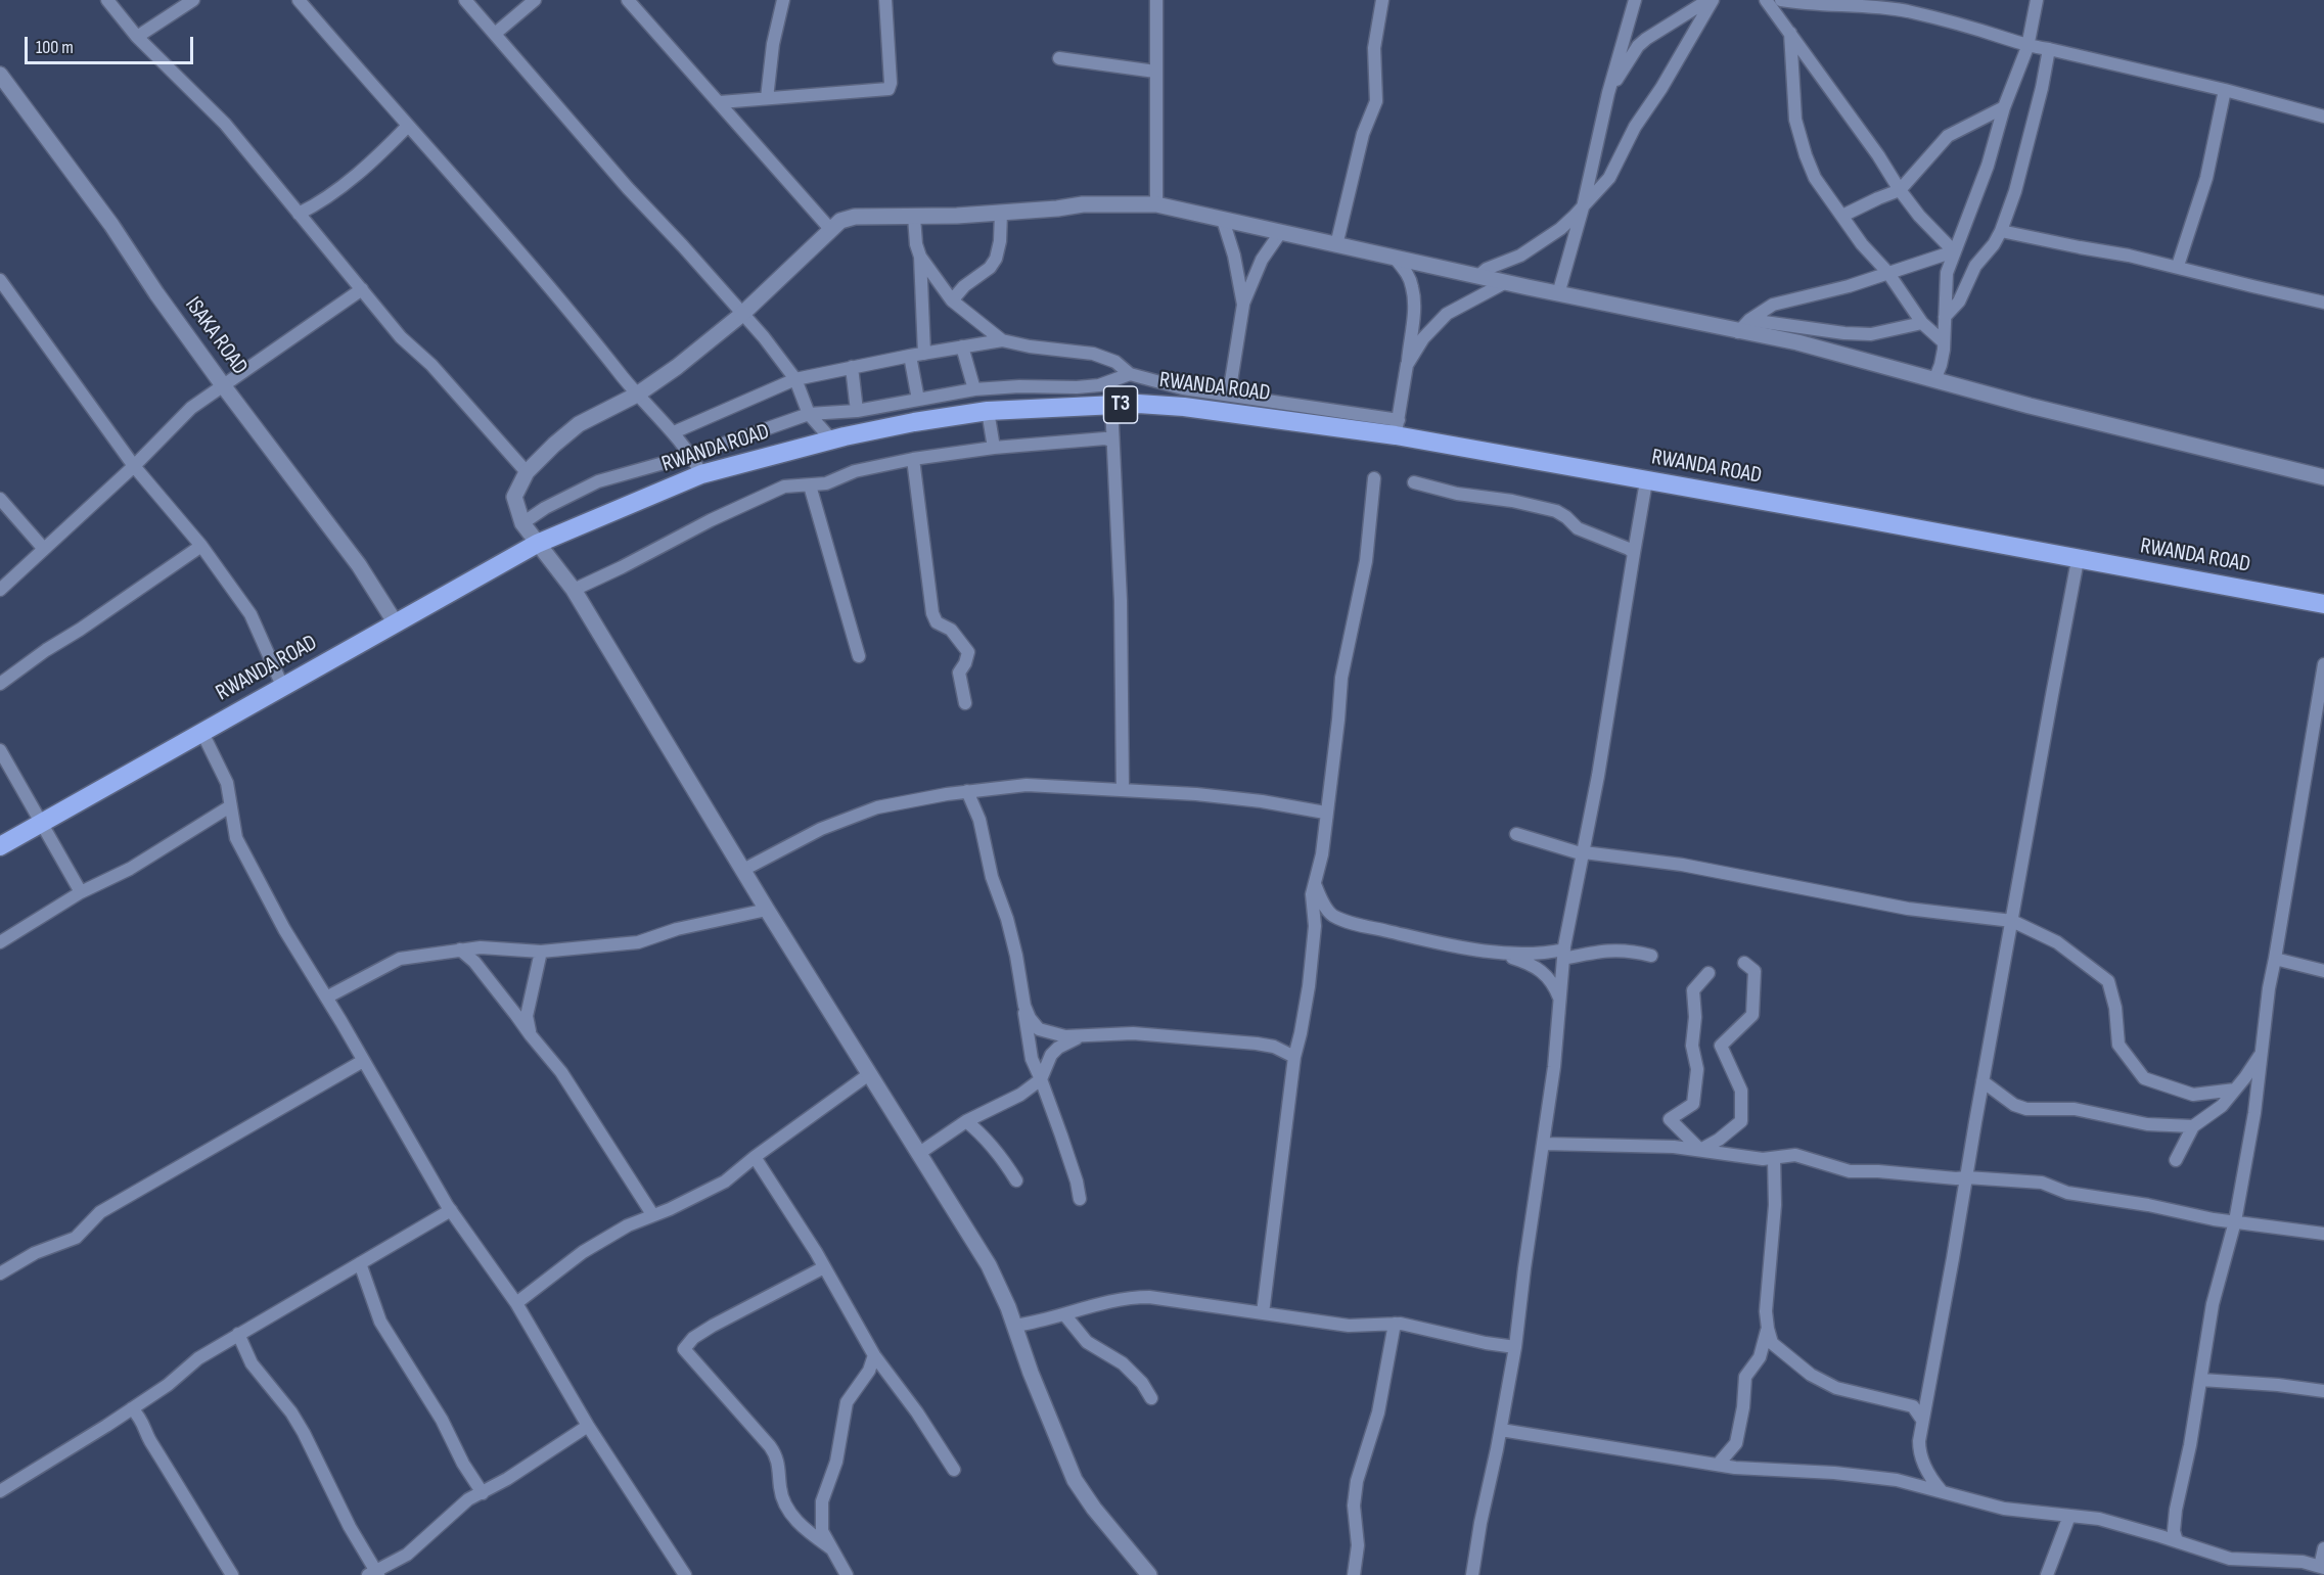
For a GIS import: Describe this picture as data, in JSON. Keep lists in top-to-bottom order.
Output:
{
  "streets": {
    "highway": ["RWANDA ROAD", "T3"],
    "street": ["ISAKA ROAD"]
  },
  "crossings": [
    ["ISAKA ROAD", "RWANDA ROAD"]
  ],
  "scale_bar": "100 m"
}
